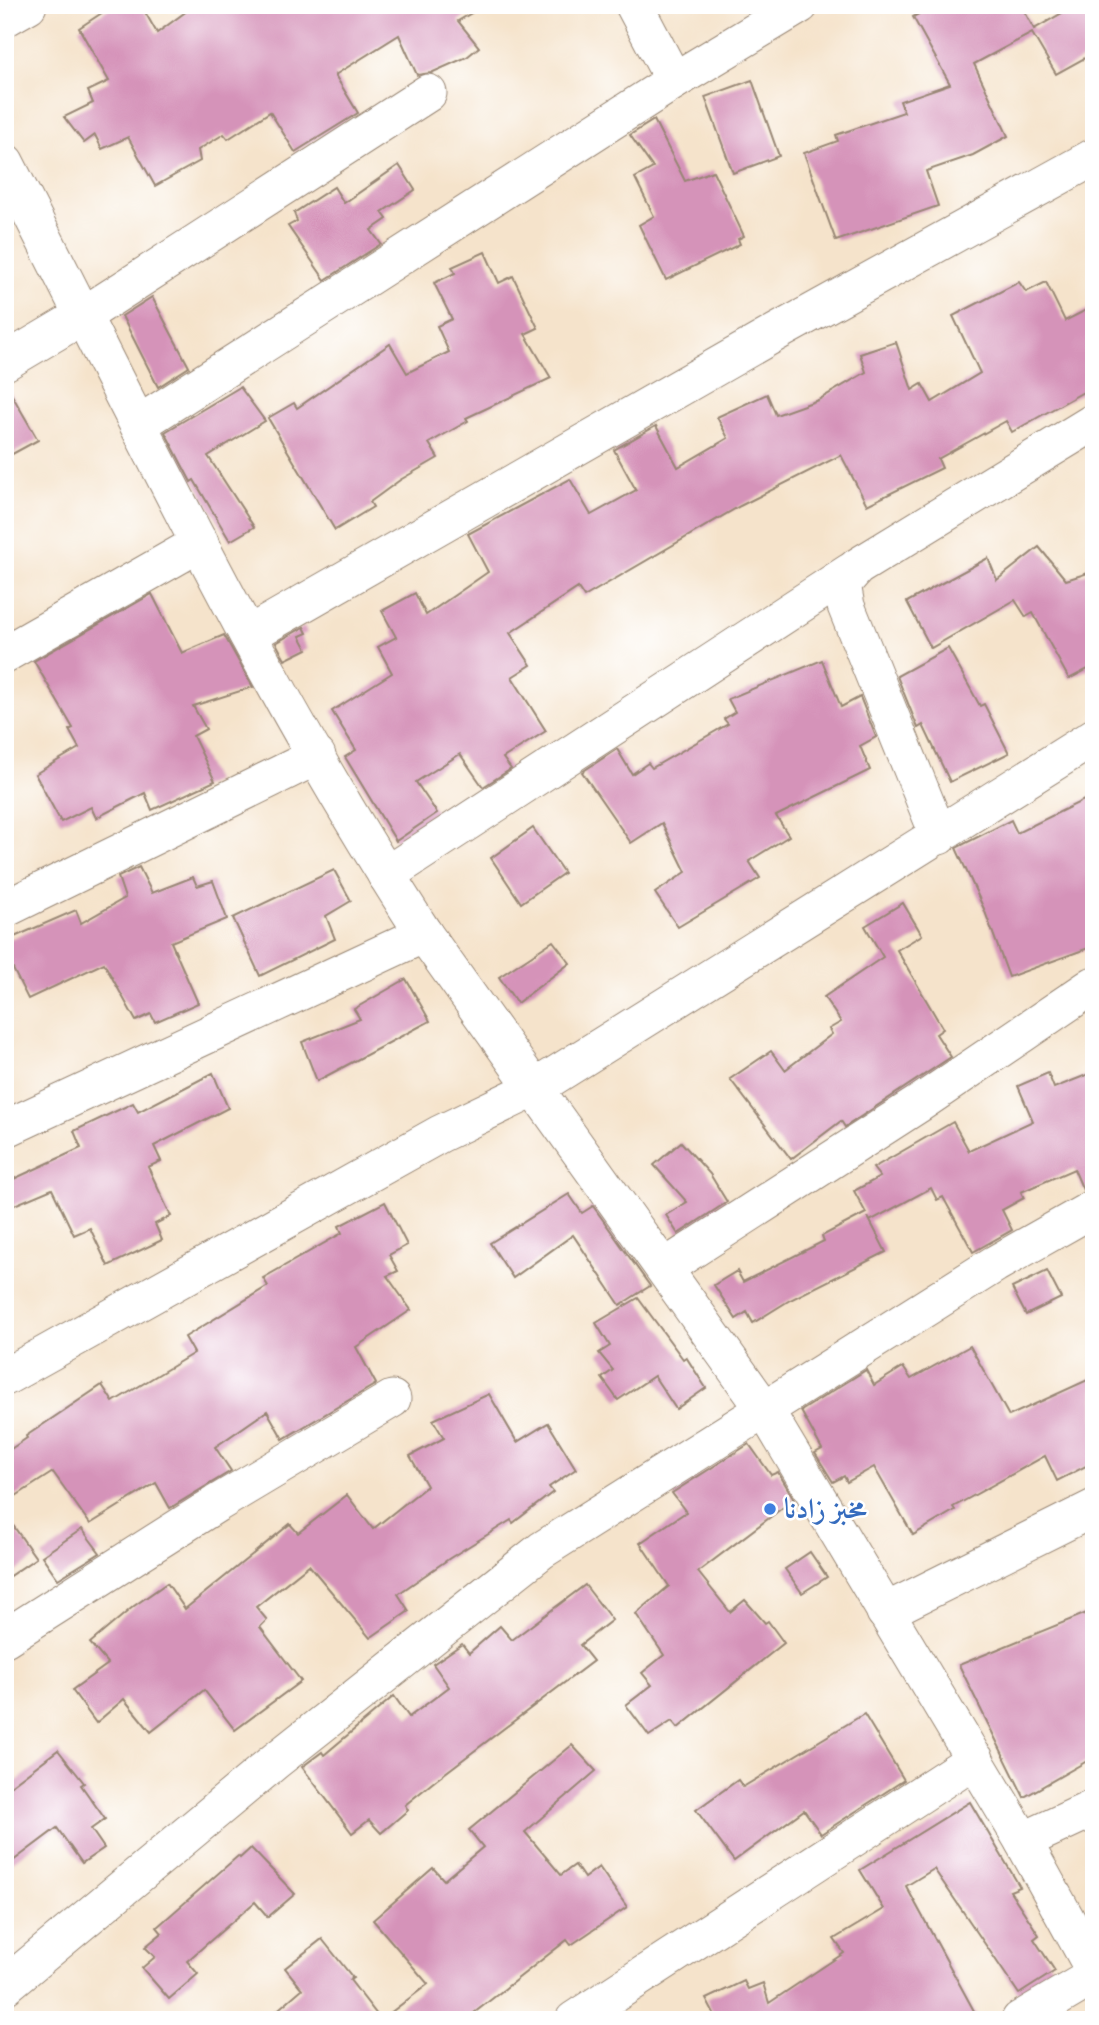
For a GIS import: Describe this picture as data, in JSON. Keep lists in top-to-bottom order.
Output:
{
  "places": ["مخبز زادنا"]
}
